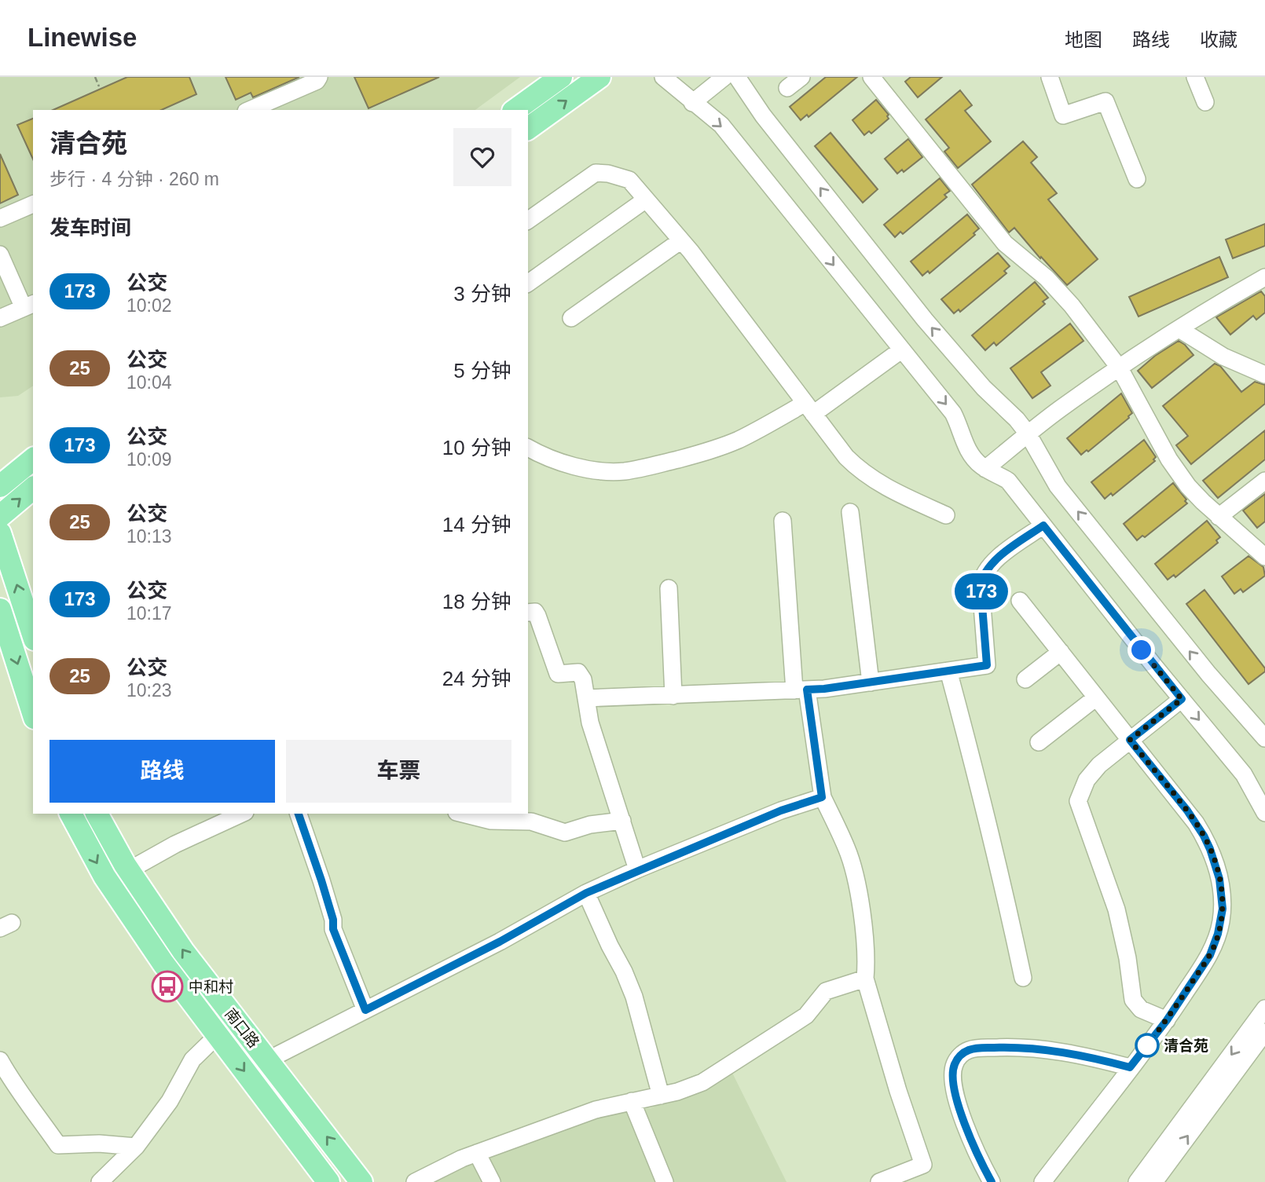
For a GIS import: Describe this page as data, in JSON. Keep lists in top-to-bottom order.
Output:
{
  "streets": {
    "main road": ["南口路"]
  },
  "places": {
    "bus stop": ["中和村"],
    "other": ["清合苑"]
  },
  "lines": ["bus line 173"],
  "page": {
    "header": "Linewise",
    "nav": ["地图", "路线", "收藏"],
    "on_map": "173",
    "heading": [
      ["清合苑", "步行 · 4 分钟 · 260 m"],
      "发车时间"
    ],
    "list": [
      {
        "mark": "173",
        "name": "公交",
        "note": "10:02",
        "value": "3 分钟"
      },
      {
        "mark": "25",
        "name": "公交",
        "note": "10:04",
        "value": "5 分钟"
      },
      {
        "mark": "173",
        "name": "公交",
        "note": "10:09",
        "value": "10 分钟"
      },
      {
        "mark": "25",
        "name": "公交",
        "note": "10:13",
        "value": "14 分钟"
      },
      {
        "mark": "173",
        "name": "公交",
        "note": "10:17",
        "value": "18 分钟"
      },
      {
        "mark": "25",
        "name": "公交",
        "note": "10:23",
        "value": "24 分钟"
      }
    ],
    "buttons": ["路线", "车票"]
  }
}
